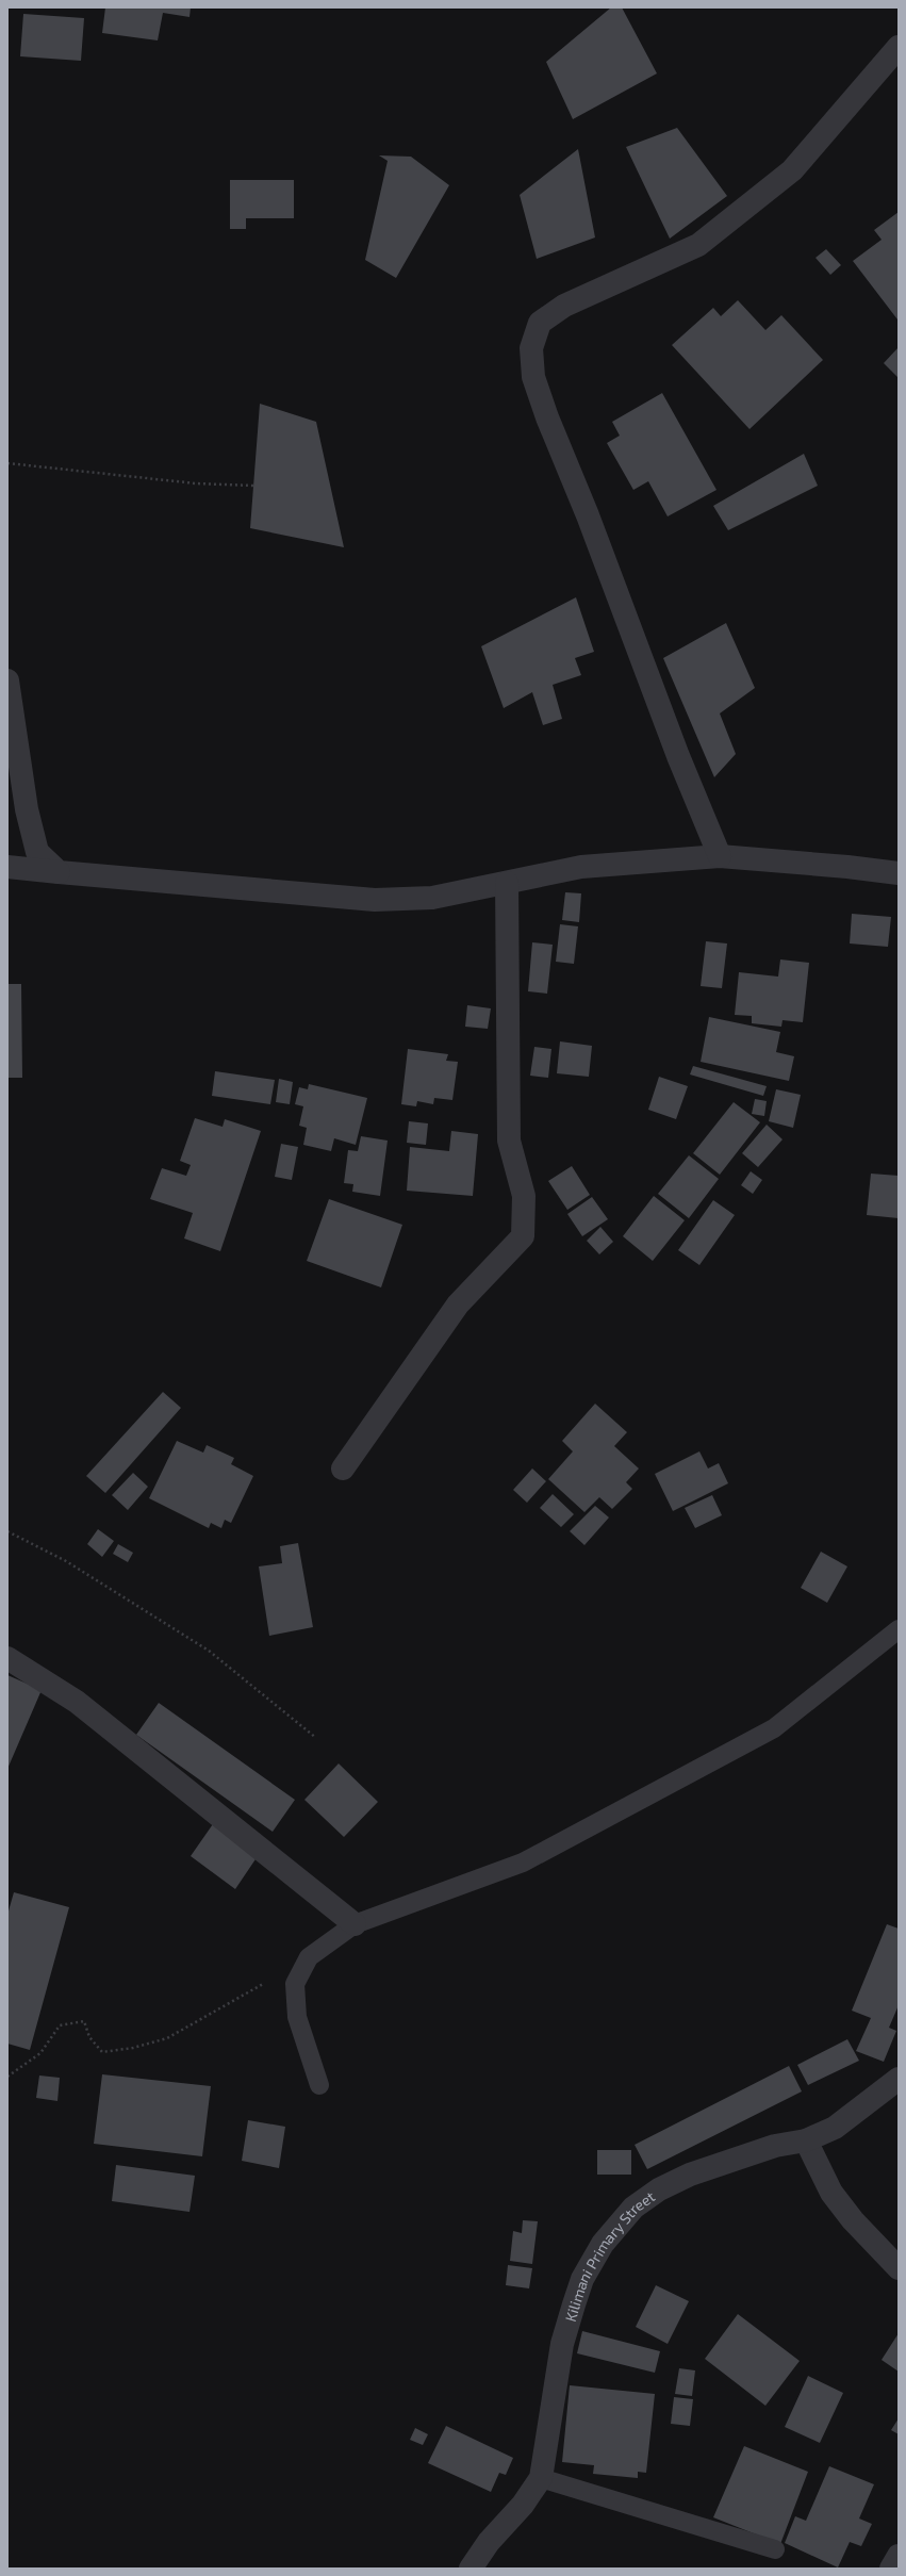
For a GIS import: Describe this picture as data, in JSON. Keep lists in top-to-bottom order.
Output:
{
  "streets": {
    "street": ["Kilimani Primary Street"]
  }
}
